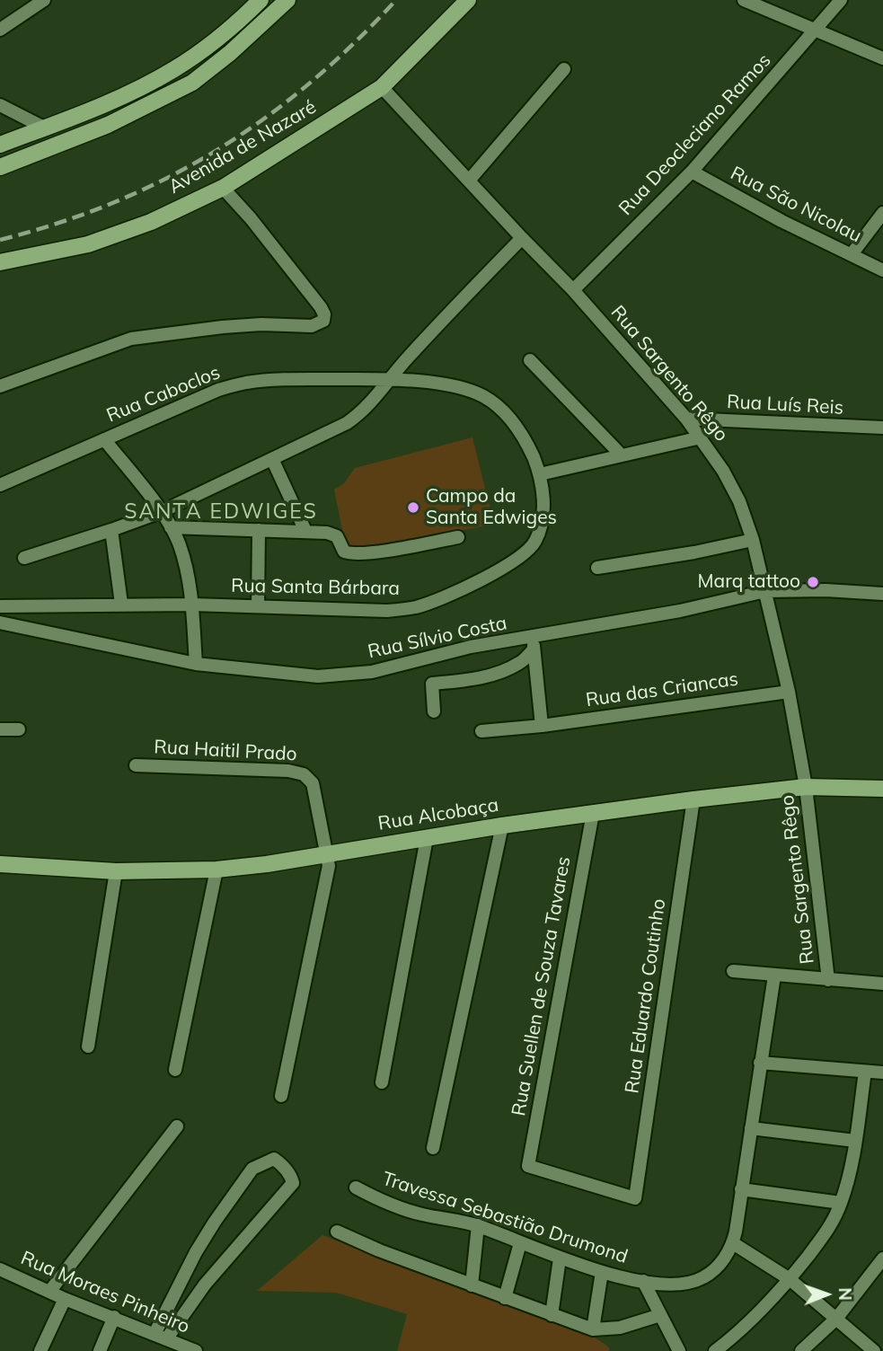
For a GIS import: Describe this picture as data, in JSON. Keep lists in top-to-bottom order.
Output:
{
  "streets": {
    "main road": ["Avenida de Nazaré", "Rua Alcobaça"],
    "street": [
      "Rua Deocleciano Ramos",
      "Rua São Nicolau",
      "Rua Sargento Rêgo",
      "Rua Caboclos",
      "Rua Luís Reis",
      "Rua Santa Bárbara",
      "Rua Sílvio Costa",
      "Rua das Criancas",
      "Rua Haitil Prado",
      "Rua Suellen de Souza Tavares",
      "Rua Eduardo Coutinho",
      "Travessa Sebastião Drumond",
      "Rua Moraes Pinheiro"
    ]
  },
  "crossings": [
    ["Rua Deocleciano Ramos", "Rua São Nicolau"],
    ["Rua Deocleciano Ramos", "Rua Sargento Rêgo"],
    ["Avenida de Nazaré", "Rua Sargento Rêgo"],
    ["Rua Sargento Rêgo", "Rua Luís Reis"],
    ["Rua Sargento Rêgo", "Rua Sílvio Costa"],
    ["Rua Sargento Rêgo", "Rua das Criancas"],
    ["Rua Sargento Rêgo", "Rua Alcobaça"],
    ["Rua Caboclos", "Rua Santa Bárbara"],
    ["Rua Haitil Prado", "Rua Alcobaça"],
    ["Rua Alcobaça", "Rua Suellen de Souza Tavares"],
    ["Rua Alcobaça", "Rua Eduardo Coutinho"],
    ["Rua Suellen de Souza Tavares", "Rua Eduardo Coutinho"]
  ],
  "districts": ["SANTA EDWIGES"],
  "places": ["Campo da Santa Edwiges", "Marq tattoo"],
  "north": "right"
}
